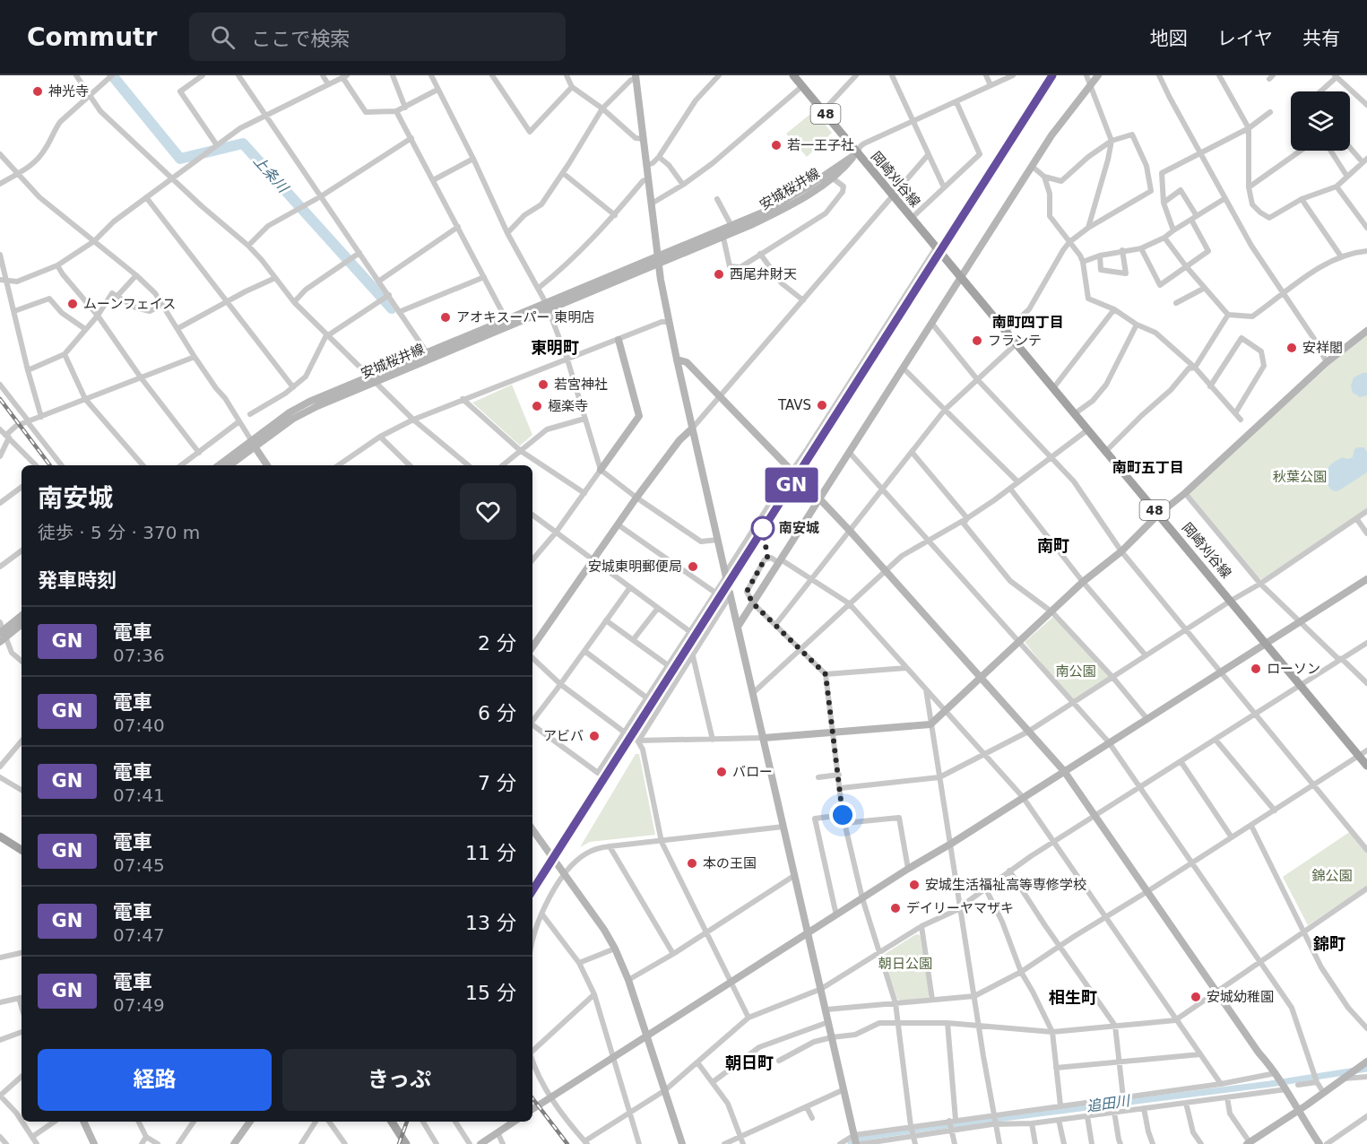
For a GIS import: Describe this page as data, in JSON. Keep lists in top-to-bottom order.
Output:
{
  "streets": {
    "main road": ["48", "岡崎刈谷線"],
    "street": ["安城桜井線"]
  },
  "crossings": [
    ["岡崎刈谷線", "安城桜井線"]
  ],
  "districts": [
    "南町四丁目",
    "東明町",
    "南町五丁目",
    "南町",
    "錦町",
    "相生町",
    "朝日町"
  ],
  "water": ["上条川", "追田川"],
  "parks": [
    "秋葉公園",
    "南公園",
    "錦公園",
    "朝日公園"
  ],
  "places": [
    "神光寺",
    "若一王子社",
    "西尾弁財天",
    "ムーンフェイス",
    "アオキスーパー 東明店",
    "フランテ",
    "安祥閣",
    "若宮神社",
    "TAVS",
    "極楽寺",
    "南安城",
    "安城東明郵便局",
    "ローソン",
    "アビバ",
    "バロー",
    "本の王国",
    "安城生活福祉高等専修学校",
    "デイリーヤマザキ",
    "安城幼稚園"
  ],
  "page": {
    "header": "Commutr",
    "search": "ここで検索",
    "nav": ["地図", "レイヤ", "共有"],
    "on_map": "GN",
    "heading": [
      ["南安城", "徒歩 · 5 分 · 370 m"],
      "発車時刻"
    ],
    "list": [
      {
        "mark": "GN",
        "name": "電車",
        "note": "07:36",
        "value": "2 分"
      },
      {
        "mark": "GN",
        "name": "電車",
        "note": "07:40",
        "value": "6 分"
      },
      {
        "mark": "GN",
        "name": "電車",
        "note": "07:41",
        "value": "7 分"
      },
      {
        "mark": "GN",
        "name": "電車",
        "note": "07:45",
        "value": "11 分"
      },
      {
        "mark": "GN",
        "name": "電車",
        "note": "07:47",
        "value": "13 分"
      },
      {
        "mark": "GN",
        "name": "電車",
        "note": "07:49",
        "value": "15 分"
      }
    ],
    "buttons": ["経路", "きっぷ"]
  }
}
